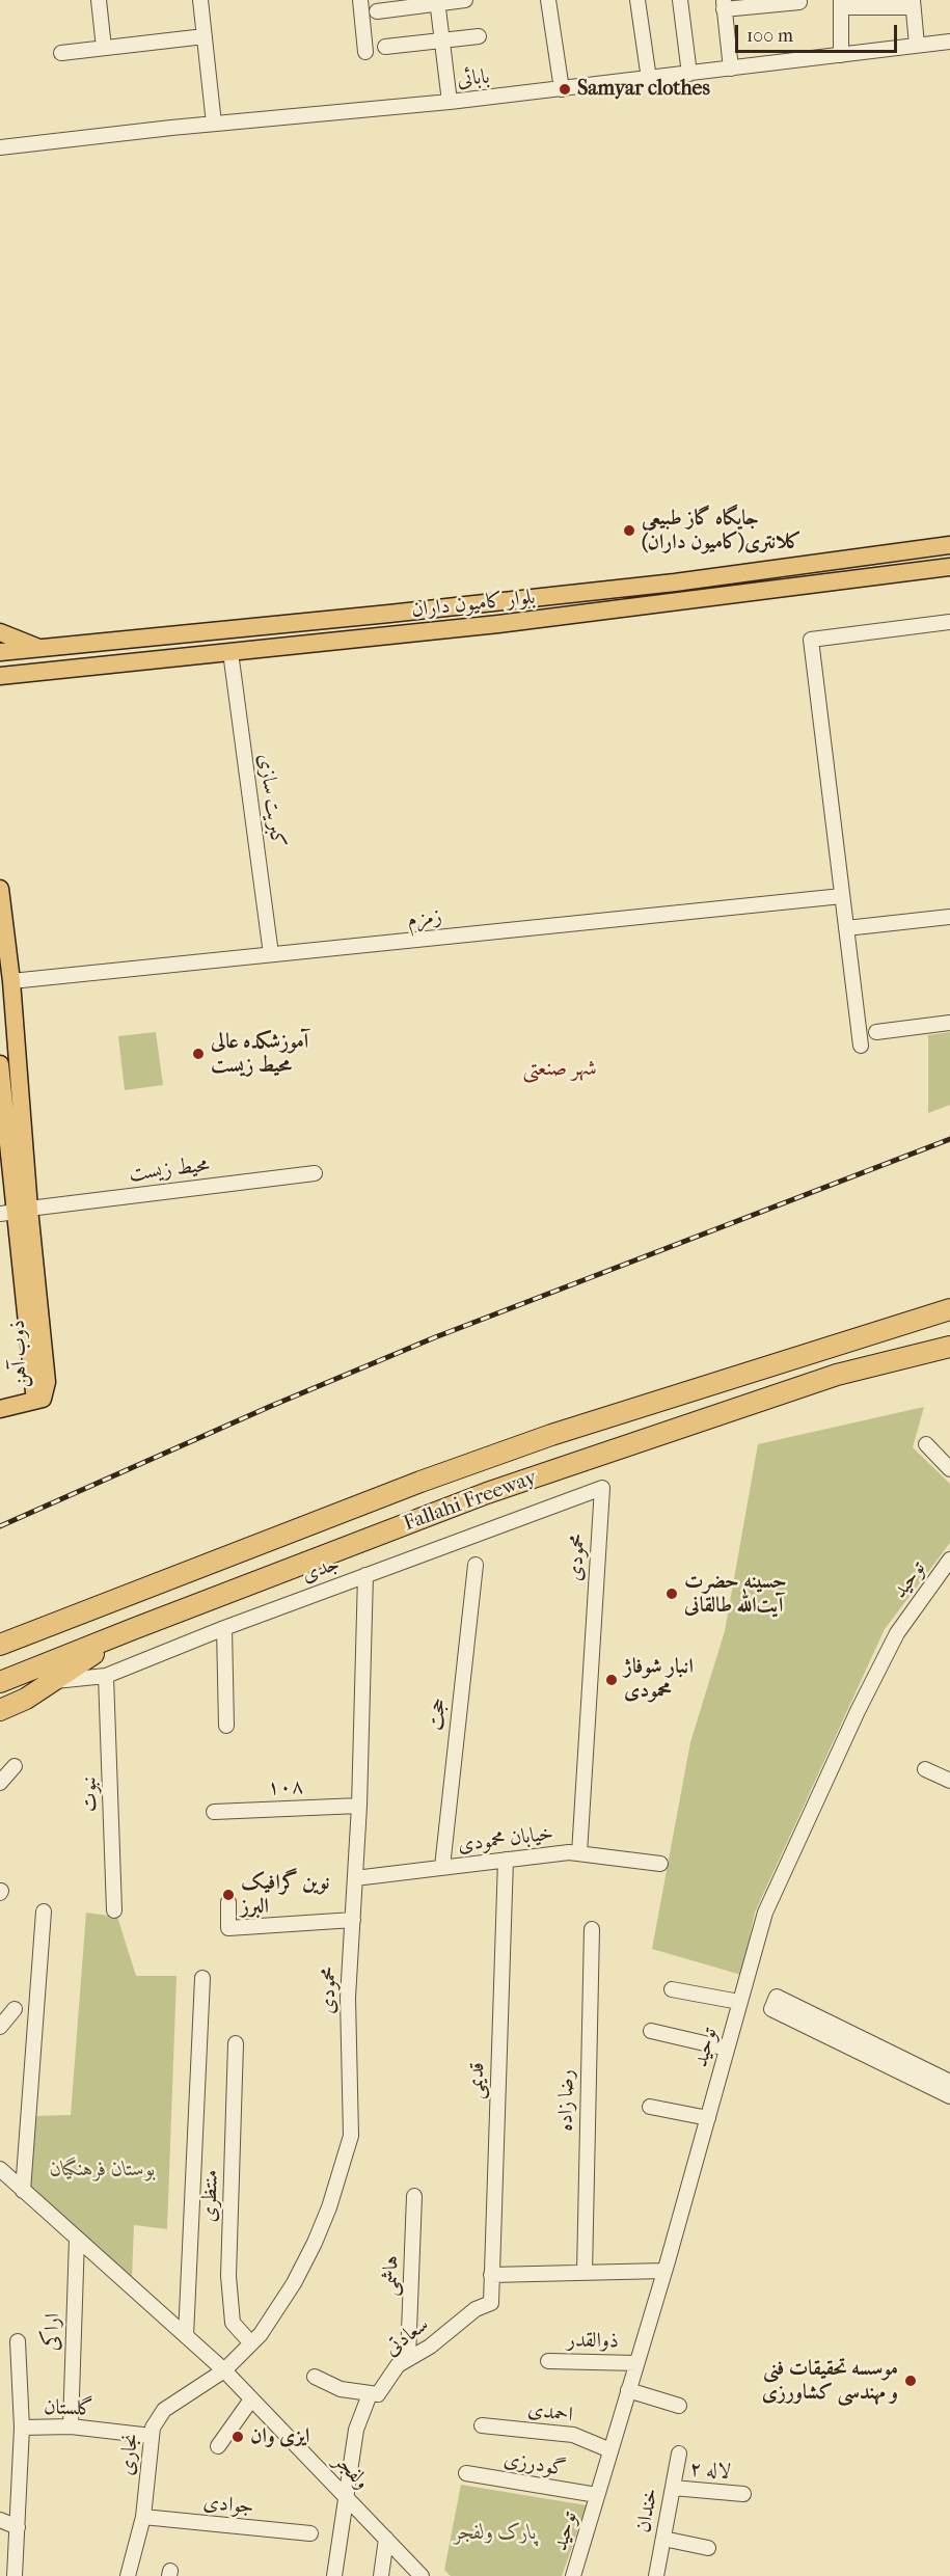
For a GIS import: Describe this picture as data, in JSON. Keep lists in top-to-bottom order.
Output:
{
  "streets": {
    "highway": ["Fallahi Freeway"],
    "main road": ["بلوار کامیون داران", "ذوب آهن"],
    "street": [
      "بابائی",
      "کبریت سازی",
      "زمزم",
      "محیط زیست",
      "محمودی",
      "جدی",
      "توحید",
      "حجت",
      "۱۰۸",
      "نبوت",
      "خیابان محمودی",
      "قدیمی",
      "رضا زاده",
      "منتظری",
      "هاشمی",
      "اراکی",
      "سعادتی",
      "ذوالقدر",
      "گلستان",
      "احمدی",
      "نجاری",
      "گودرزی",
      "لاله ۲",
      "ولفجر",
      "جوادی",
      "خندان"
    ]
  },
  "crossings": [
    ["بلوار کامیون داران", "کبریت سازی"],
    ["کبریت سازی", "زمزم"],
    ["زمزم", "ذوب آهن"],
    ["محیط زیست", "ذوب آهن"],
    ["محمودی", "جدی"],
    ["محمودی", "۱۰۸"],
    ["محمودی", "خیابان محمودی"],
    ["محمودی", "منتظری"],
    ["محمودی", "نجاری"],
    ["محمودی", "ولفجر"],
    ["جدی", "نبوت"],
    ["توحید", "ذوالقدر"],
    ["توحید", "احمدی"],
    ["توحید", "گودرزی"],
    ["حجت", "خیابان محمودی"],
    ["خیابان محمودی", "قدیمی"],
    ["قدیمی", "سعادتی"],
    ["هاشمی", "سعادتی"],
    ["اراکی", "گلستان"],
    ["اراکی", "ولفجر"],
    ["گلستان", "نجاری"],
    ["نجاری", "ولفجر"],
    ["نجاری", "جوادی"],
    ["لاله ۲", "خندان"]
  ],
  "districts": ["شهر صنعتی"],
  "parks": ["بوستان فرهنگیان", "پارک ولفجر"],
  "places": [
    "Samyar clothes",
    "جایگاه گاز طبیعی کلانتری(کامیون داران)",
    "آموزشکده عالی محیط زیست",
    "حسینه حضرت آیت‌الله طالقانی",
    "انبار شوفاژ محمودی",
    "نوین گرافیک البرز",
    "موسسه تحقیقات فنی و مهندسی کشاورزی",
    "ایزی وان"
  ],
  "scale_bar": "100 m"
}
